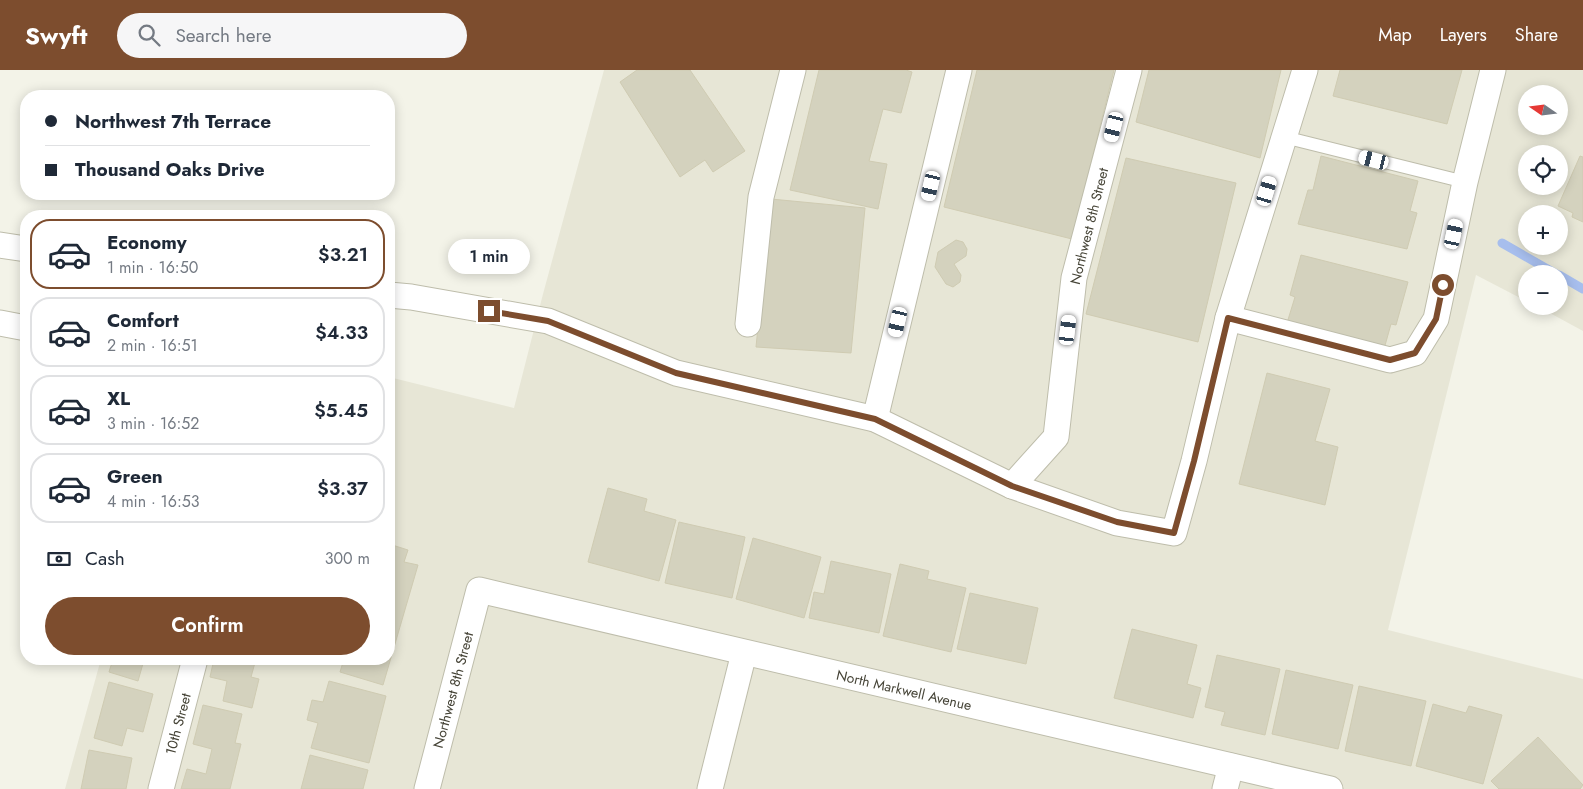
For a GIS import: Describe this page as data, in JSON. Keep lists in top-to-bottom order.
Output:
{
  "streets": {
    "street": ["Northwest 8th Street", "North Markwell Avenue", "10th Street"]
  },
  "crossings": [
    ["Northwest 8th Street", "North Markwell Avenue"]
  ],
  "north": "left",
  "page": {
    "header": "Swyft",
    "search": "Search here",
    "nav": ["Map", "Layers", "Share"],
    "map_buttons": ["+", "−"],
    "banner": ["Northwest 7th Terrace", "Thousand Oaks Drive"],
    "list": [
      {
        "name": "Economy",
        "note": "1 min · 16:50",
        "value": "$3.21"
      },
      {
        "name": "Comfort",
        "note": "2 min · 16:51",
        "value": "$4.33"
      },
      {
        "name": "XL",
        "note": "3 min · 16:52",
        "value": "$5.45"
      },
      {
        "name": "Green",
        "note": "4 min · 16:53",
        "value": "$3.37"
      }
    ],
    "bubble": "1 min",
    "pay": ["Cash", "300 m"],
    "buttons": "Confirm"
  }
}
